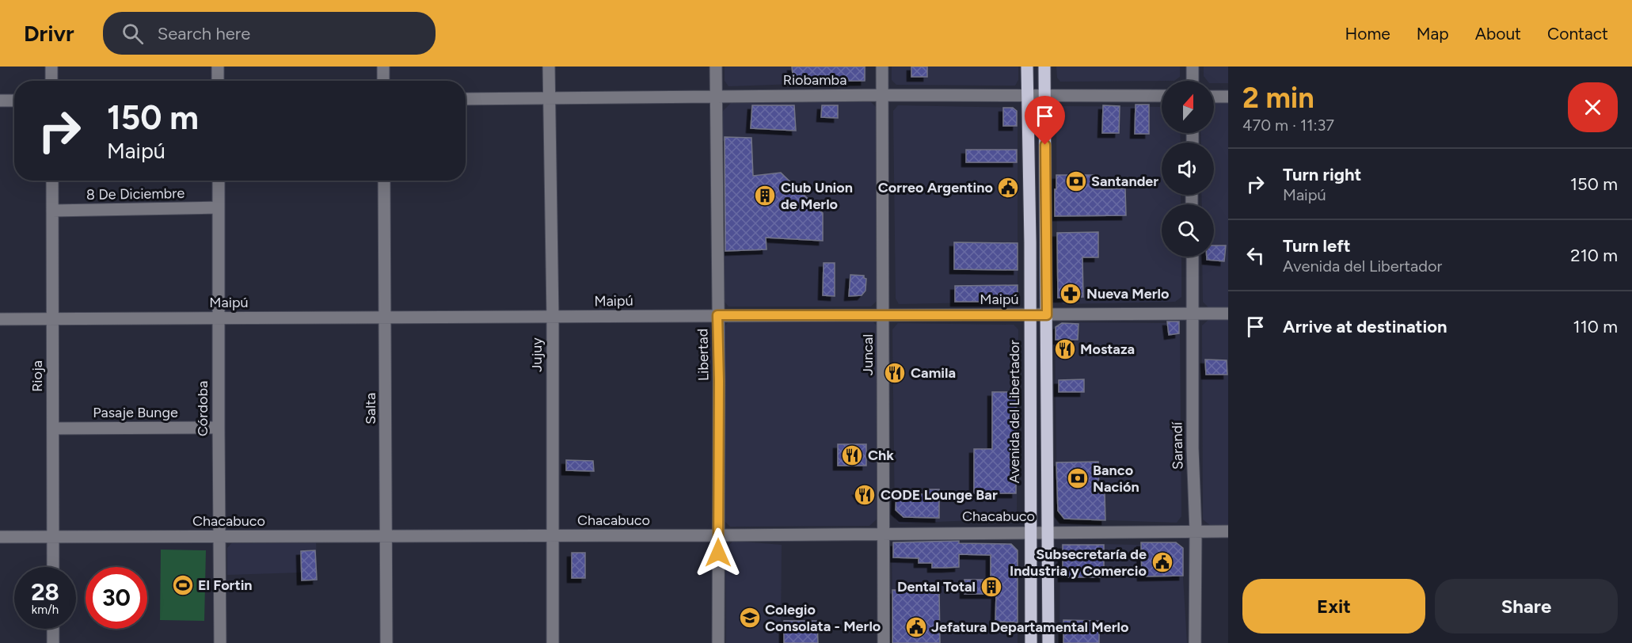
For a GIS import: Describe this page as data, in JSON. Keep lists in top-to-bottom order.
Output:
{
  "streets": {
    "main road": ["Avenida del Libertador"],
    "street": [
      "Riobamba",
      "8 De Diciembre",
      "Maipú",
      "Jujuy",
      "Libertad",
      "Juncal",
      "Rioja",
      "Córdoba",
      "Salta",
      "Pasaje Bunge",
      "Sarandí",
      "Chacabuco"
    ]
  },
  "crossings": [
    ["Riobamba", "Jujuy"],
    ["Riobamba", "Libertad"],
    ["Riobamba", "Juncal"],
    ["Riobamba", "Avenida del Libertador"],
    ["8 De Diciembre", "Rioja"],
    ["8 De Diciembre", "Córdoba"],
    ["Maipú", "Jujuy"],
    ["Maipú", "Libertad"],
    ["Maipú", "Juncal"],
    ["Maipú", "Rioja"],
    ["Maipú", "Córdoba"],
    ["Maipú", "Salta"],
    ["Maipú", "Avenida del Libertador"],
    ["Maipú", "Sarandí"],
    ["Jujuy", "Chacabuco"],
    ["Libertad", "Chacabuco"],
    ["Juncal", "Chacabuco"],
    ["Rioja", "Pasaje Bunge"],
    ["Rioja", "Chacabuco"],
    ["Córdoba", "Pasaje Bunge"],
    ["Córdoba", "Chacabuco"],
    ["Salta", "Chacabuco"],
    ["Avenida del Libertador", "Chacabuco"],
    ["Sarandí", "Chacabuco"]
  ],
  "places": {
    "bank": ["Santander", "Banco Nación"],
    "public building": ["Correo Argentino", "Subsecretaría de Industria y Comercio", "Jefatura Departamental Merlo"],
    "building": ["Club Union de Merlo", "Dental Total"],
    "pharmacy": ["Nueva Merlo"],
    "restaurant": [
      "Mostaza",
      "Camila",
      "Chk",
      "CODE Lounge Bar"
    ],
    "sports": ["El Fortin"],
    "school or university": ["Colegio Consolata - Merlo"]
  },
  "north": "top",
  "page": {
    "header": "Drivr",
    "search": "Search here",
    "nav": [
      "Home",
      "Map",
      "About",
      "Contact"
    ],
    "heading": ["2 min", "470 m · 11:37"],
    "turn": ["150 m", "Maipú"],
    "list": [
      {
        "name": "Turn right",
        "note": "Maipú",
        "value": "150 m"
      },
      {
        "name": "Turn left",
        "note": "Avenida del Libertador",
        "value": "210 m"
      },
      {
        "name": "Arrive at destination",
        "value": "110 m"
      }
    ],
    "speed": "28 km/h",
    "limit": "30",
    "buttons": ["Exit", "Share"]
  }
}
